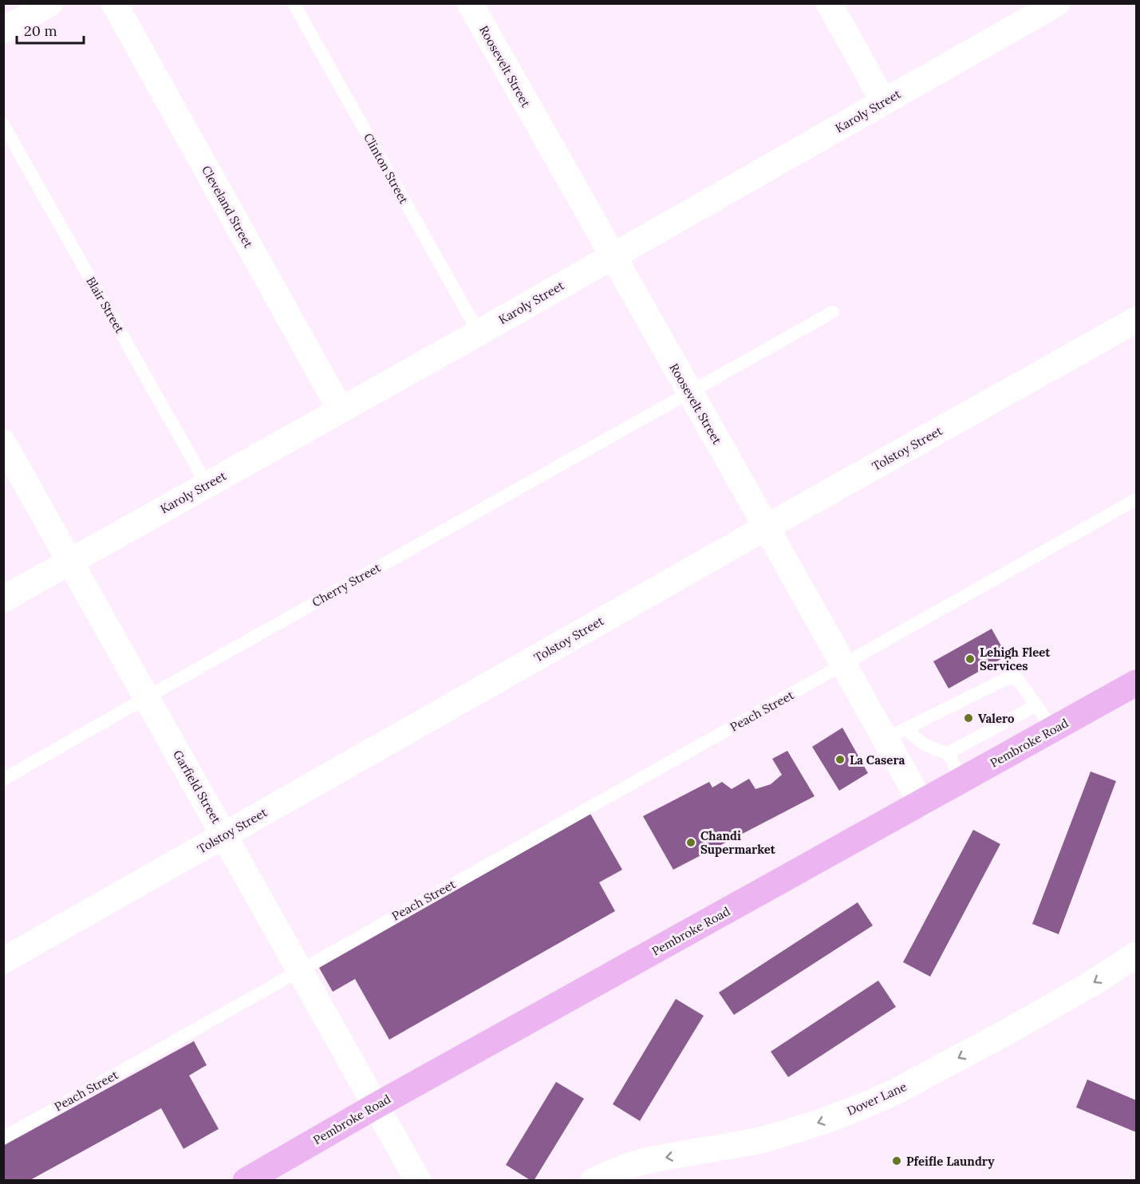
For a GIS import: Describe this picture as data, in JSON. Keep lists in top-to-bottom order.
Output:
{
  "streets": {
    "main road": ["Pembroke Road"],
    "street": [
      "Roosevelt Street",
      "Karoly Street",
      "Cleveland Street",
      "Tolstoy Street",
      "Garfield Street",
      "Dover Lane"
    ],
    "lane": [
      "Clinton Street",
      "Blair Street",
      "Cherry Street",
      "Peach Street"
    ]
  },
  "crossings": [
    ["Roosevelt Street", "Karoly Street"],
    ["Roosevelt Street", "Tolstoy Street"],
    ["Roosevelt Street", "Cherry Street"],
    ["Roosevelt Street", "Peach Street"],
    ["Roosevelt Street", "Pembroke Road"],
    ["Karoly Street", "Clinton Street"],
    ["Karoly Street", "Cleveland Street"],
    ["Karoly Street", "Blair Street"],
    ["Karoly Street", "Garfield Street"],
    ["Tolstoy Street", "Garfield Street"],
    ["Cherry Street", "Garfield Street"],
    ["Peach Street", "Garfield Street"],
    ["Pembroke Road", "Garfield Street"]
  ],
  "one_way": ["Dover Lane"],
  "places": [
    "Lehigh Fleet Services",
    "Valero",
    "La Casera",
    "Chandi Supermarket",
    "Pfeifle Laundry"
  ],
  "scale_bar": "20 m"
}
